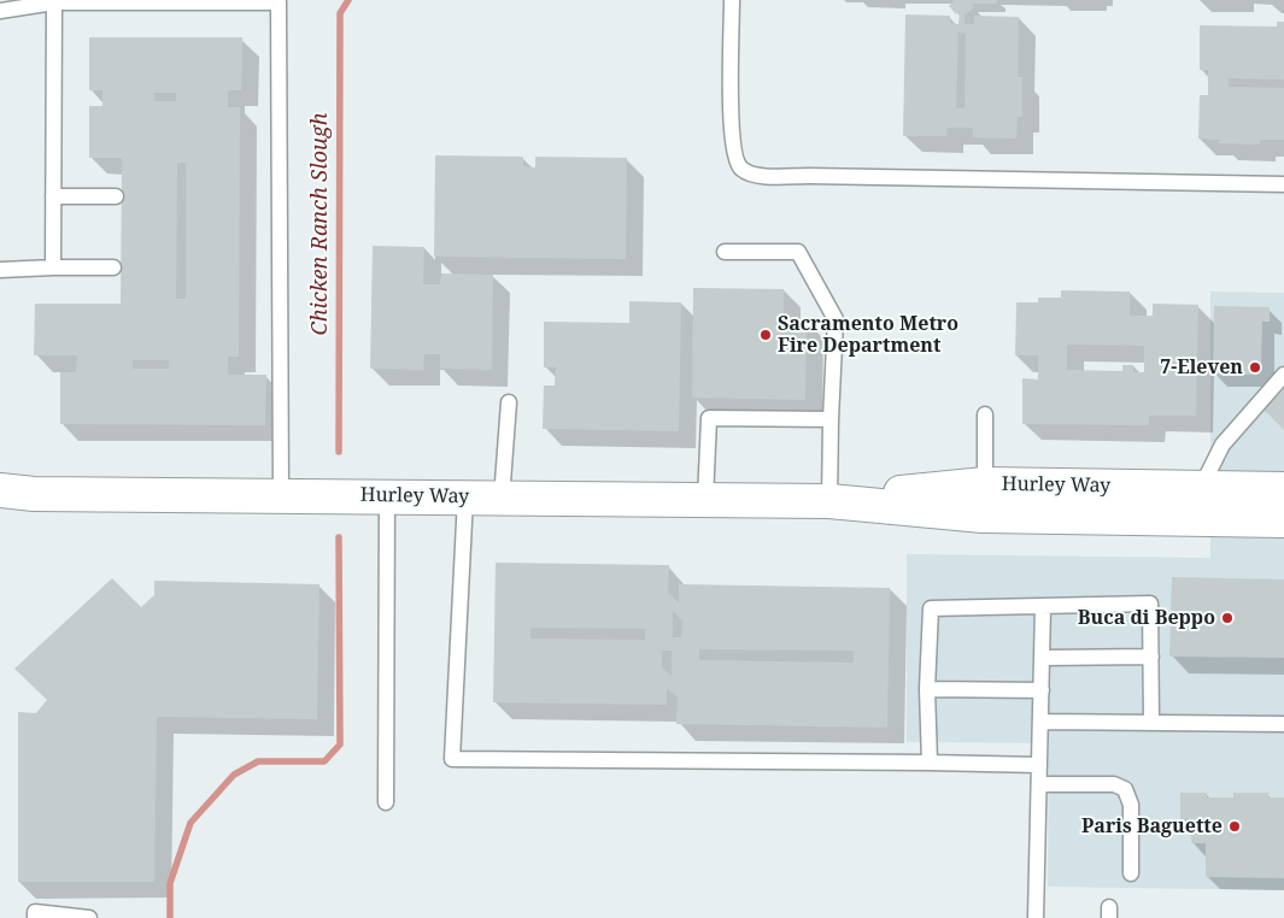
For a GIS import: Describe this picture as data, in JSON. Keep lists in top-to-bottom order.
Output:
{
  "streets": {
    "street": ["Hurley Way"]
  },
  "water": ["Chicken Ranch Slough"],
  "places": [
    "Sacramento Metro Fire Department",
    "7-Eleven",
    "Buca di Beppo",
    "Paris Baguette"
  ]
}
